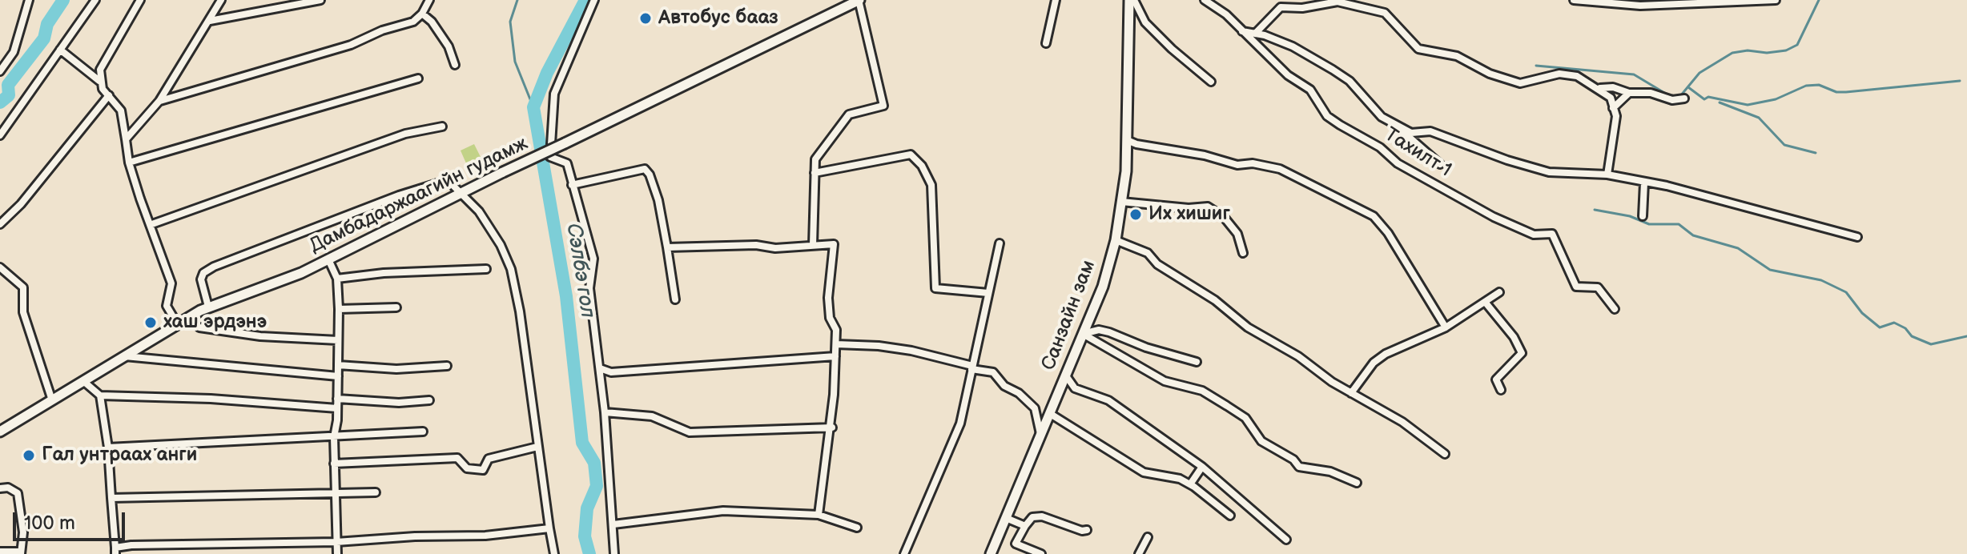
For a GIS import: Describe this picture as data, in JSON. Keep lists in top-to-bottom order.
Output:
{
  "streets": {
    "main road": ["Дамбадаржаагийн гудамж", "Санзайн зам"],
    "street": ["Тахилт 1"]
  },
  "water": ["Сэлбэ гол"],
  "places": [
    "Автобус бааз",
    "Их хишиг",
    "хаш эрдэнэ",
    "Гал унтраах анги"
  ],
  "scale_bar": "100 m"
}
